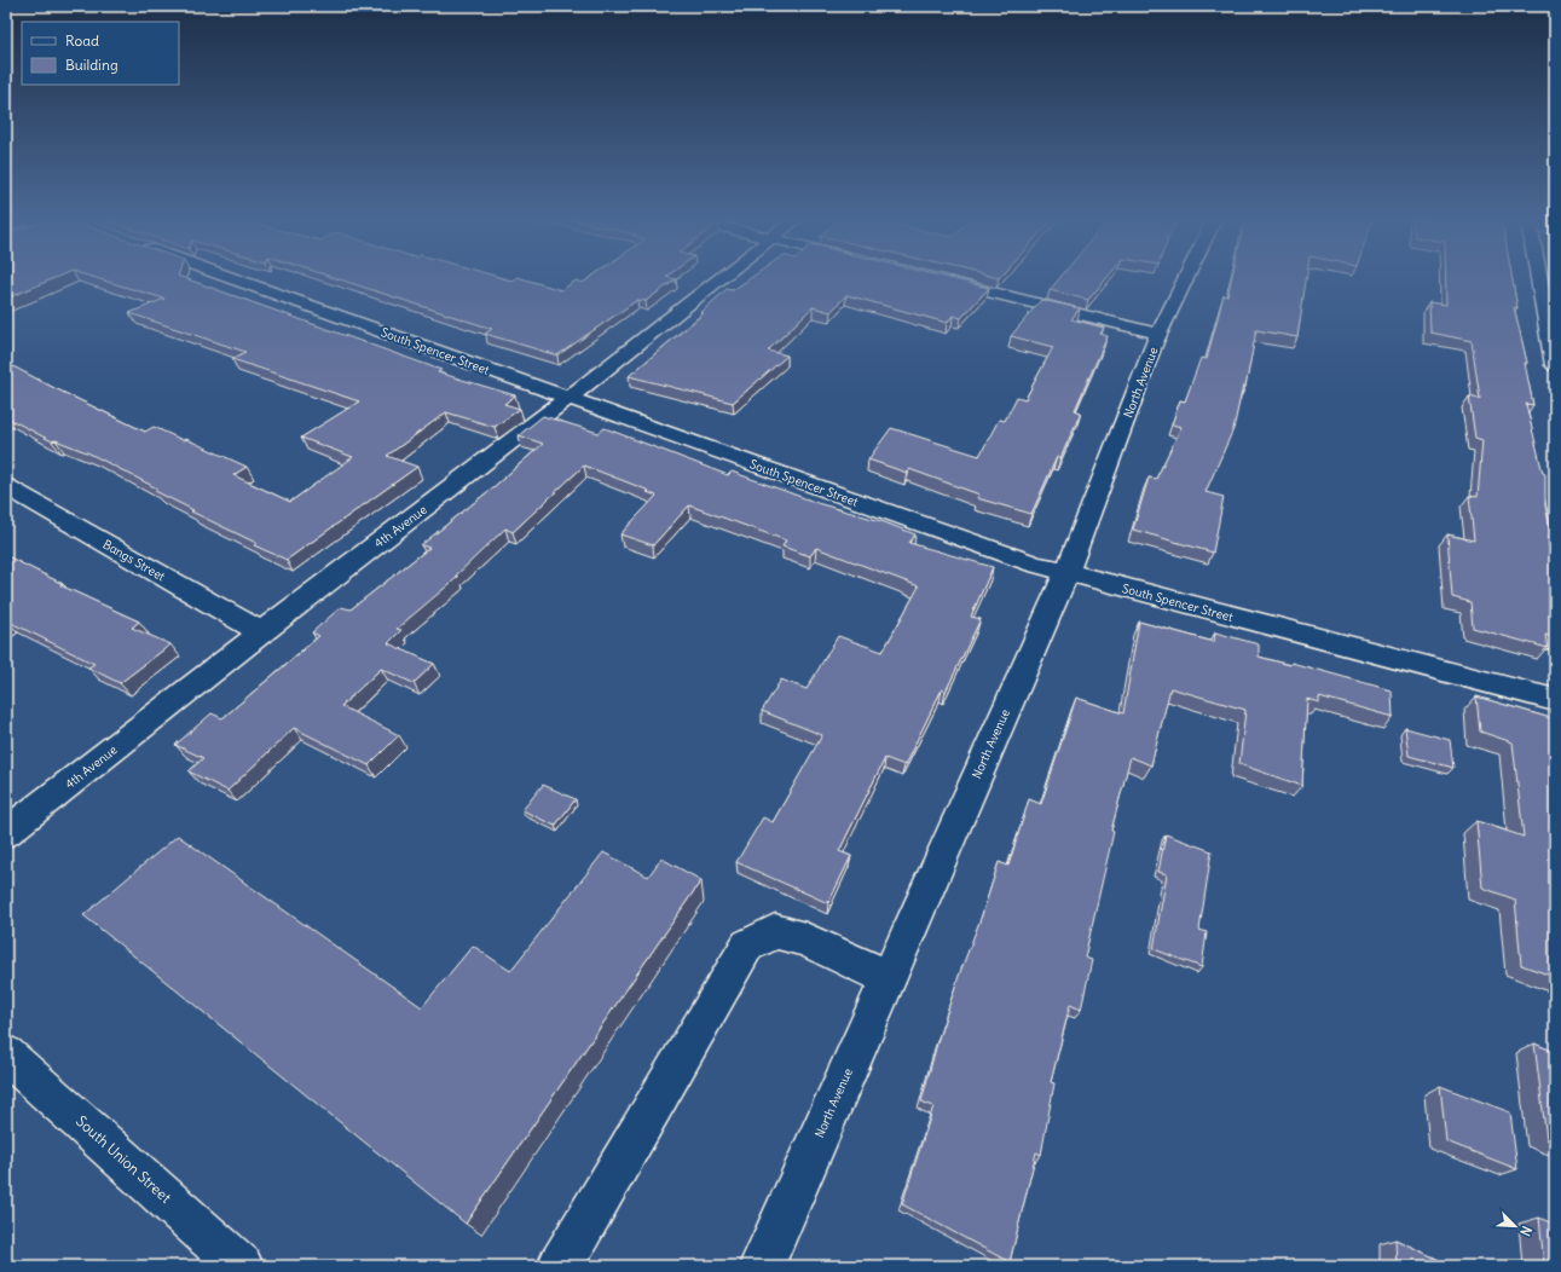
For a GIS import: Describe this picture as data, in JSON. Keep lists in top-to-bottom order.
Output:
{
  "streets": {
    "street": [
      "South Spencer Street",
      "North Avenue",
      "4th Avenue",
      "Bangs Street",
      "South Union Street"
    ]
  },
  "crossings": [
    ["South Spencer Street", "North Avenue"],
    ["South Spencer Street", "4th Avenue"],
    ["4th Avenue", "Bangs Street"]
  ],
  "legend": ["Road", "Building"],
  "north": "bottom right"
}
